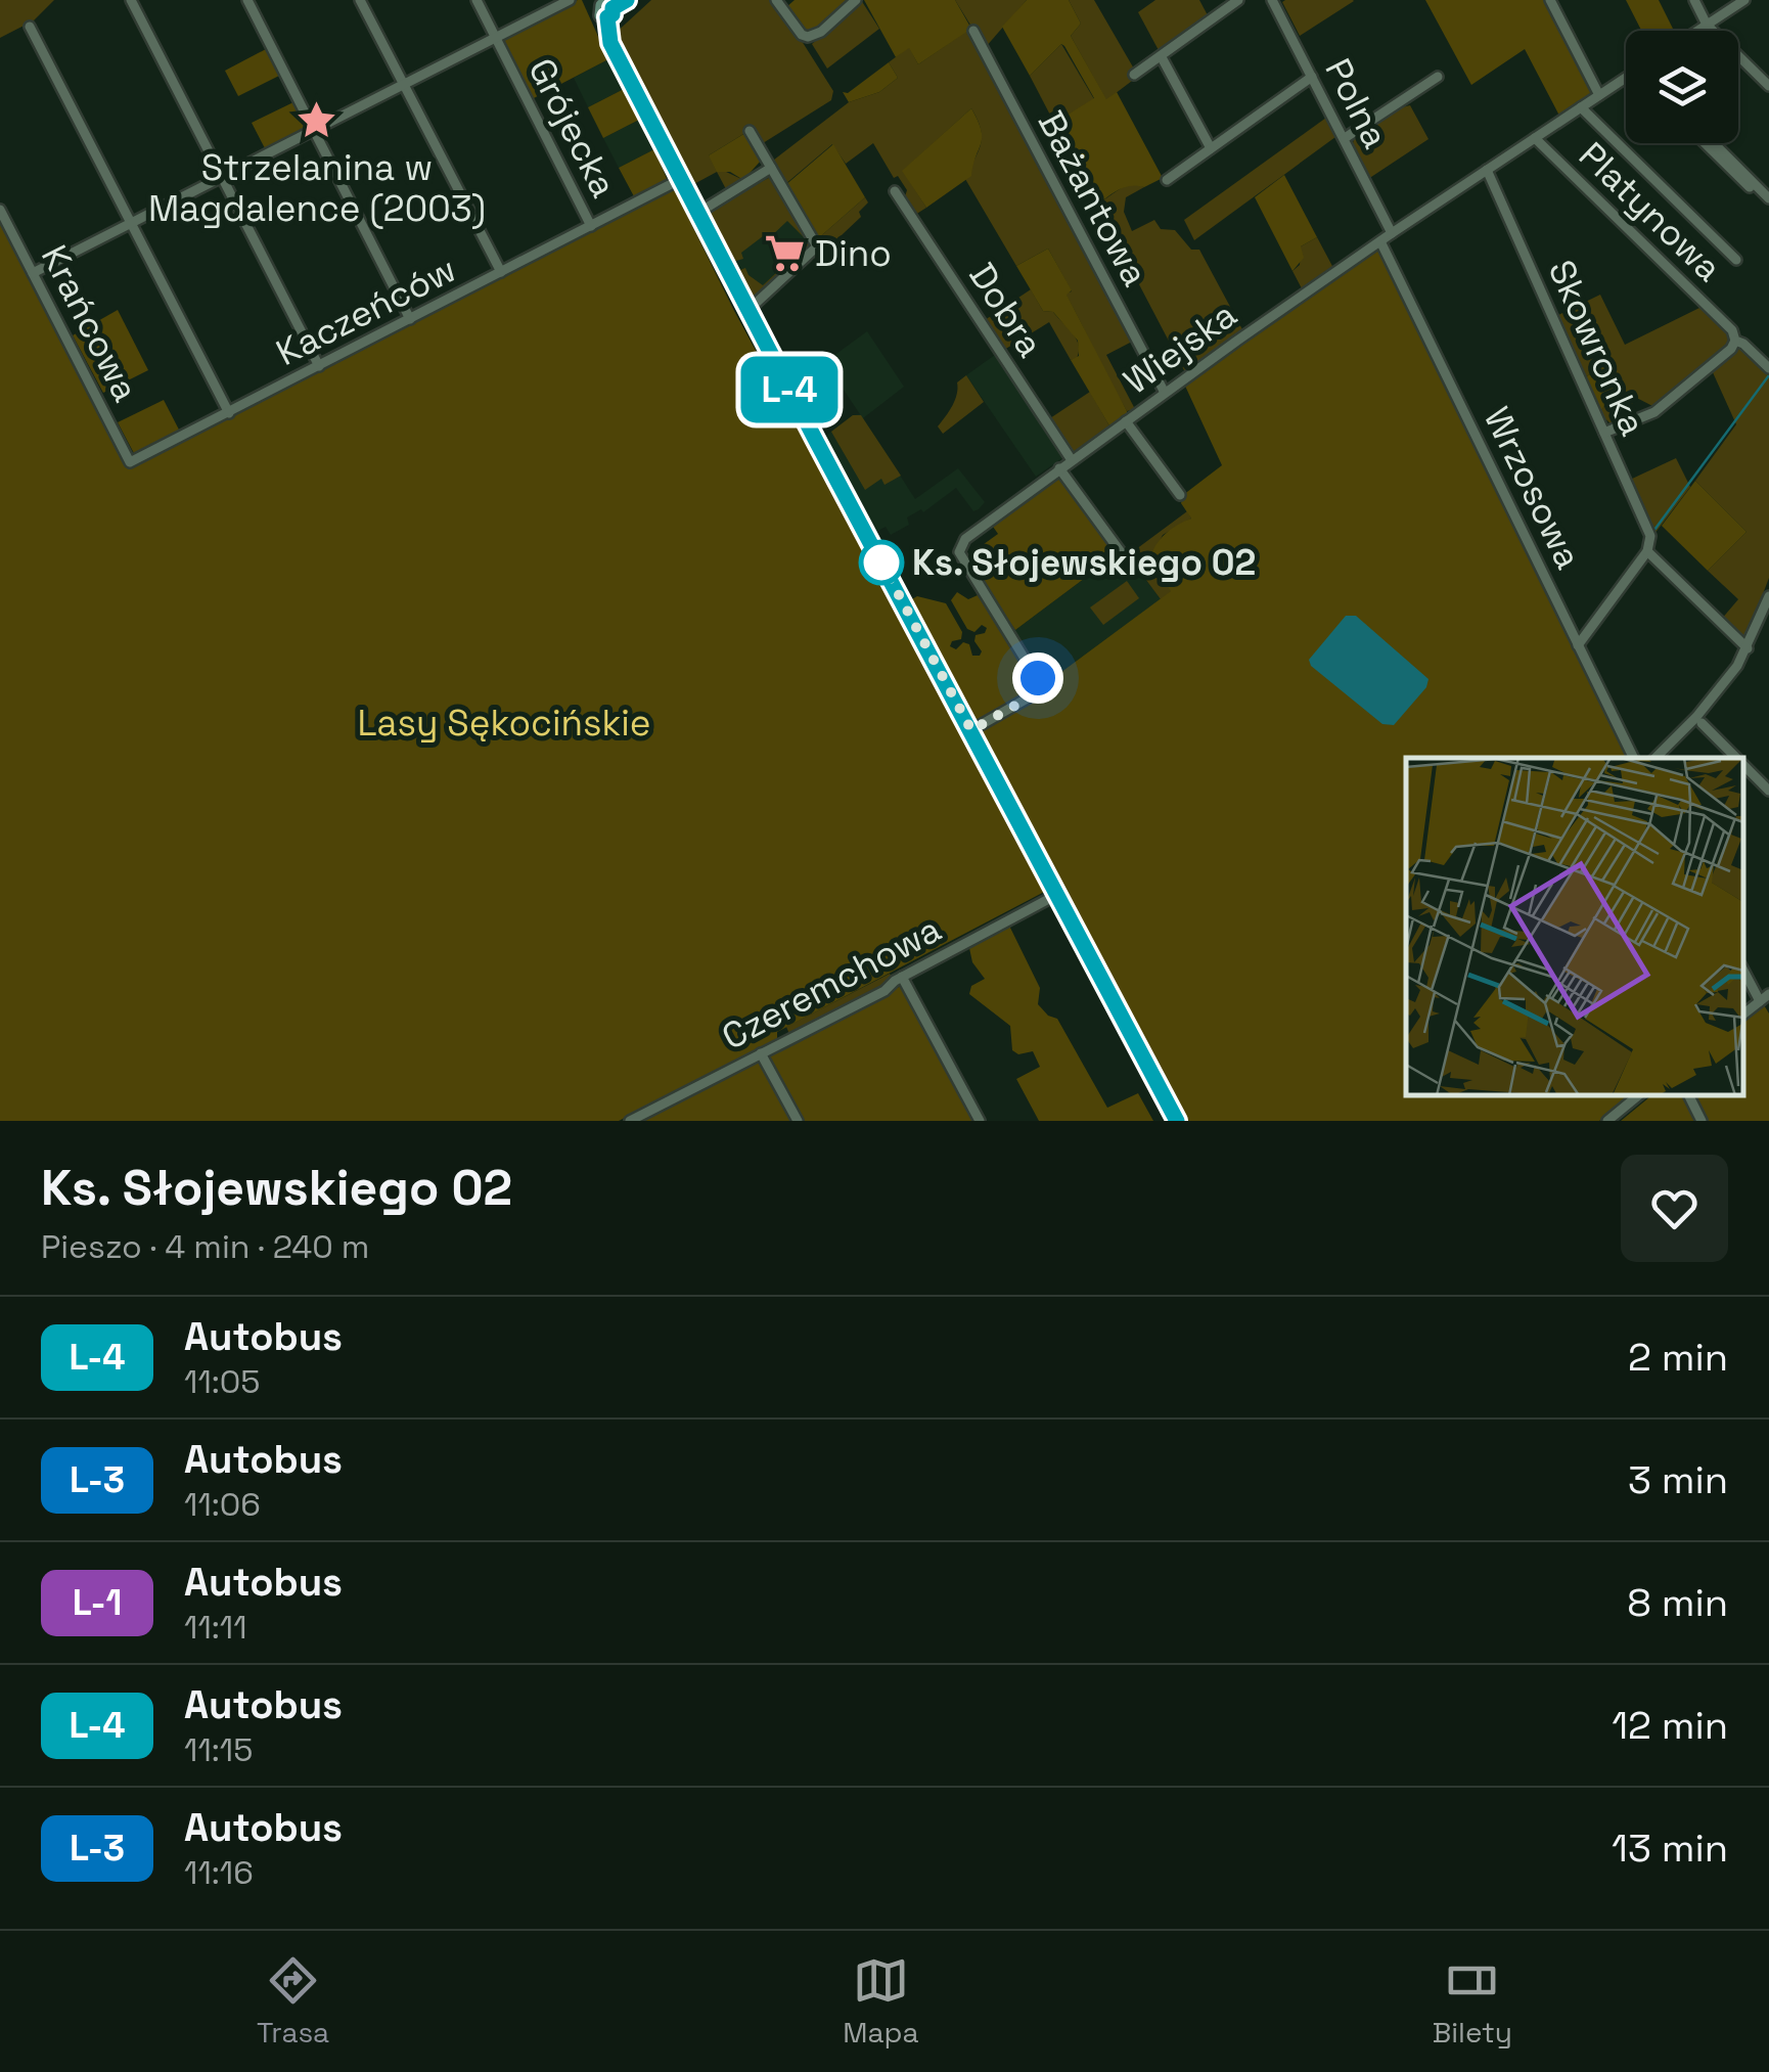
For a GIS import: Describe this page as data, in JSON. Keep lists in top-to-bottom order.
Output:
{
  "streets": {
    "street": [
      "Polna",
      "Grójecka",
      "Bażantowa",
      "Platynowa",
      "Dobra",
      "Kaczeńców",
      "Krańcowa",
      "Wiejska",
      "Skowronka",
      "Wrzosowa",
      "Czeremchowa"
    ]
  },
  "crossings": [
    ["Polna", "Wiejska"],
    ["Grójecka", "Kaczeńców"],
    ["Bażantowa", "Wiejska"],
    ["Platynowa", "Wiejska"],
    ["Dobra", "Wiejska"],
    ["Kaczeńców", "Krańcowa"],
    ["Wiejska", "Skowronka"],
    ["Wiejska", "Wrzosowa"]
  ],
  "parks": ["Lasy Sękocińskie"],
  "places": {
    "place": ["Strzelanina w Magdalence (2003)"],
    "supermarket": ["Dino"],
    "other": ["Ks. Słojewskiego 02"]
  },
  "lines": ["bus line L-4"],
  "page": {
    "on_map": "L-4",
    "heading": ["Ks. Słojewskiego 02", "Pieszo · 4 min · 240 m"],
    "list": [
      {
        "mark": "L-4",
        "name": "Autobus",
        "note": "11:05",
        "value": "2 min"
      },
      {
        "mark": "L-3",
        "name": "Autobus",
        "note": "11:06",
        "value": "3 min"
      },
      {
        "mark": "L-1",
        "name": "Autobus",
        "note": "11:11",
        "value": "8 min"
      },
      {
        "mark": "L-4",
        "name": "Autobus",
        "note": "11:15",
        "value": "12 min"
      },
      {
        "mark": "L-3",
        "name": "Autobus",
        "note": "11:16",
        "value": "13 min"
      }
    ],
    "tabs": ["Trasa", "Mapa", "Bilety"]
  }
}
